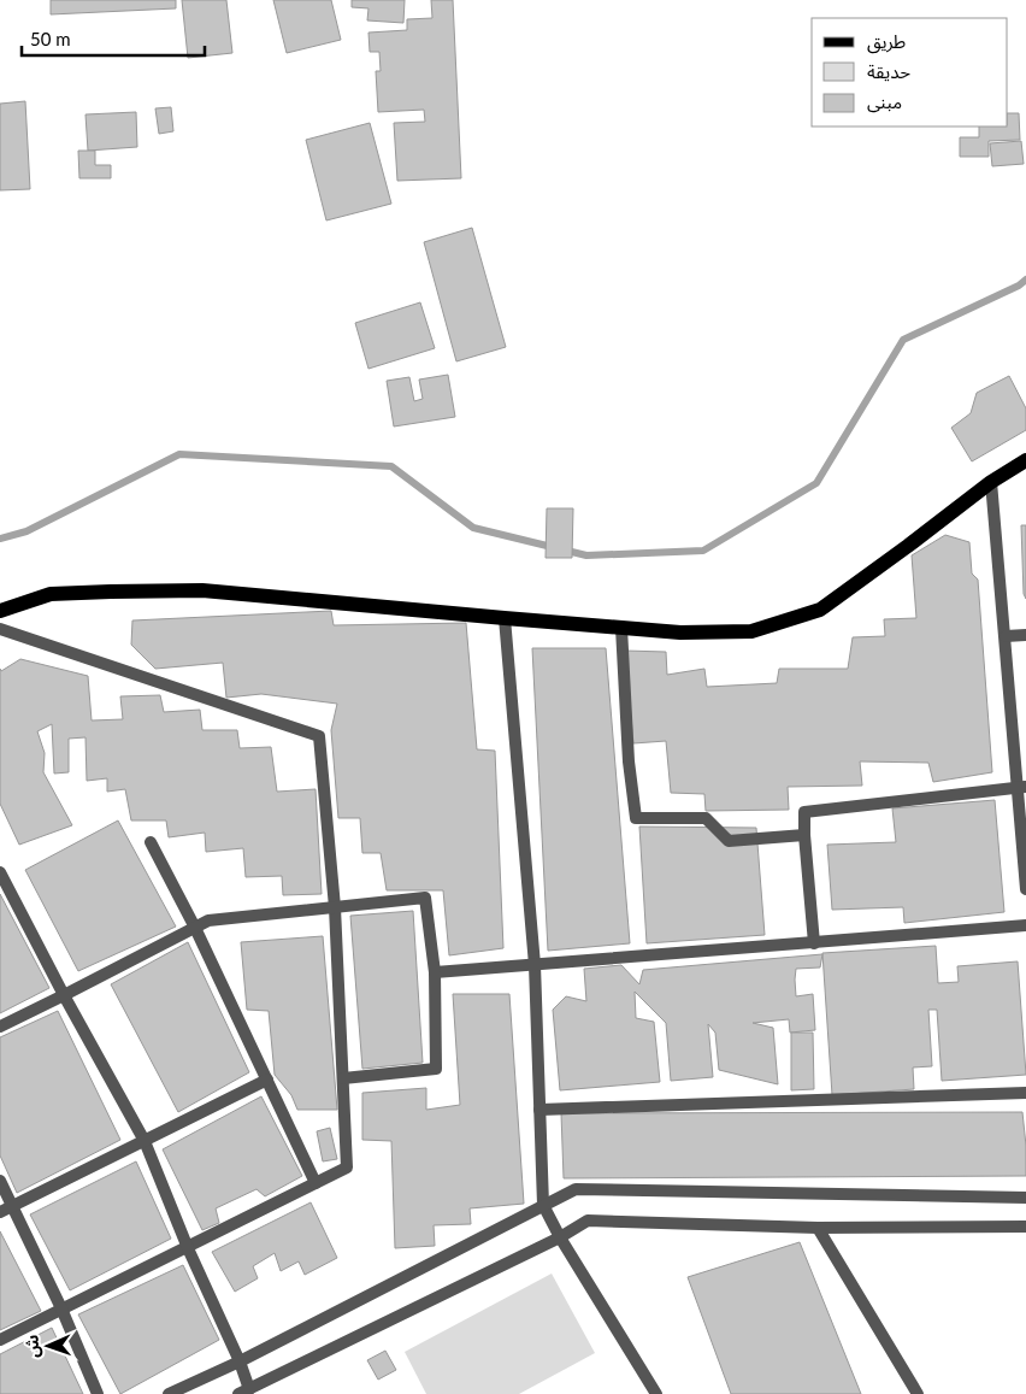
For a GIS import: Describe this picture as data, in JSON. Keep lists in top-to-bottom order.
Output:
{
  "legend": ["طريق", "حديقة", "مبنى"],
  "scale_bar": "50 m",
  "north": "left"
}
